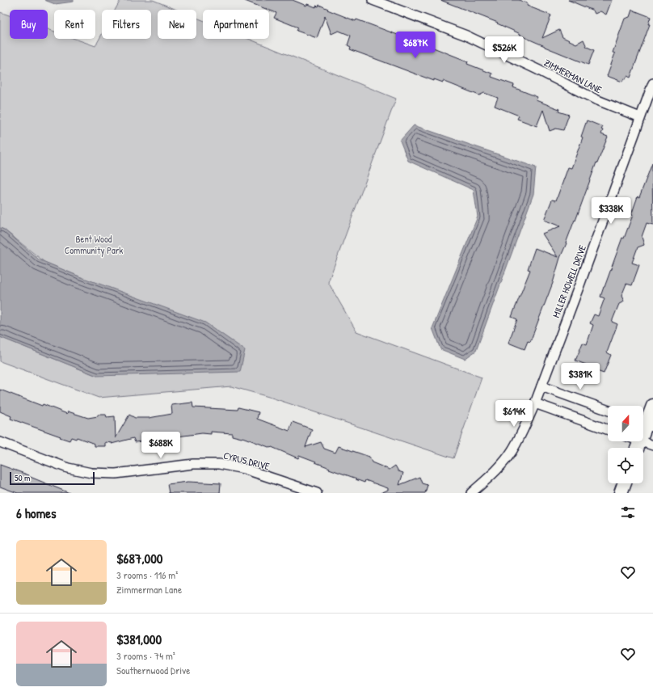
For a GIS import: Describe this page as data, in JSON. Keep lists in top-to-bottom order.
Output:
{
  "streets": {
    "street": ["ZIMMERMAN LANE", "MILLER HOWELL DRIVE", "CYRUS DRIVE"]
  },
  "crossings": [
    ["ZIMMERMAN LANE", "MILLER HOWELL DRIVE"]
  ],
  "parks": ["Bent Wood Community Park"],
  "scale_bar": "50 m",
  "north": "top",
  "page": {
    "chip": [
      "Buy",
      "Rent",
      "Filters",
      "New",
      "Apartment"
    ],
    "price": [
      "$687K",
      "$526K",
      "$338K",
      "$381K",
      "$614K",
      "$688K"
    ],
    "scale": "50 m",
    "heading": "6 homes",
    "list": [
      {
        "name": "$687,000",
        "note": "3 rooms · 116 m² · Zimmerman Lane"
      },
      {
        "name": "$381,000",
        "note": "3 rooms · 74 m² · Southernwood Drive"
      }
    ]
  }
}
